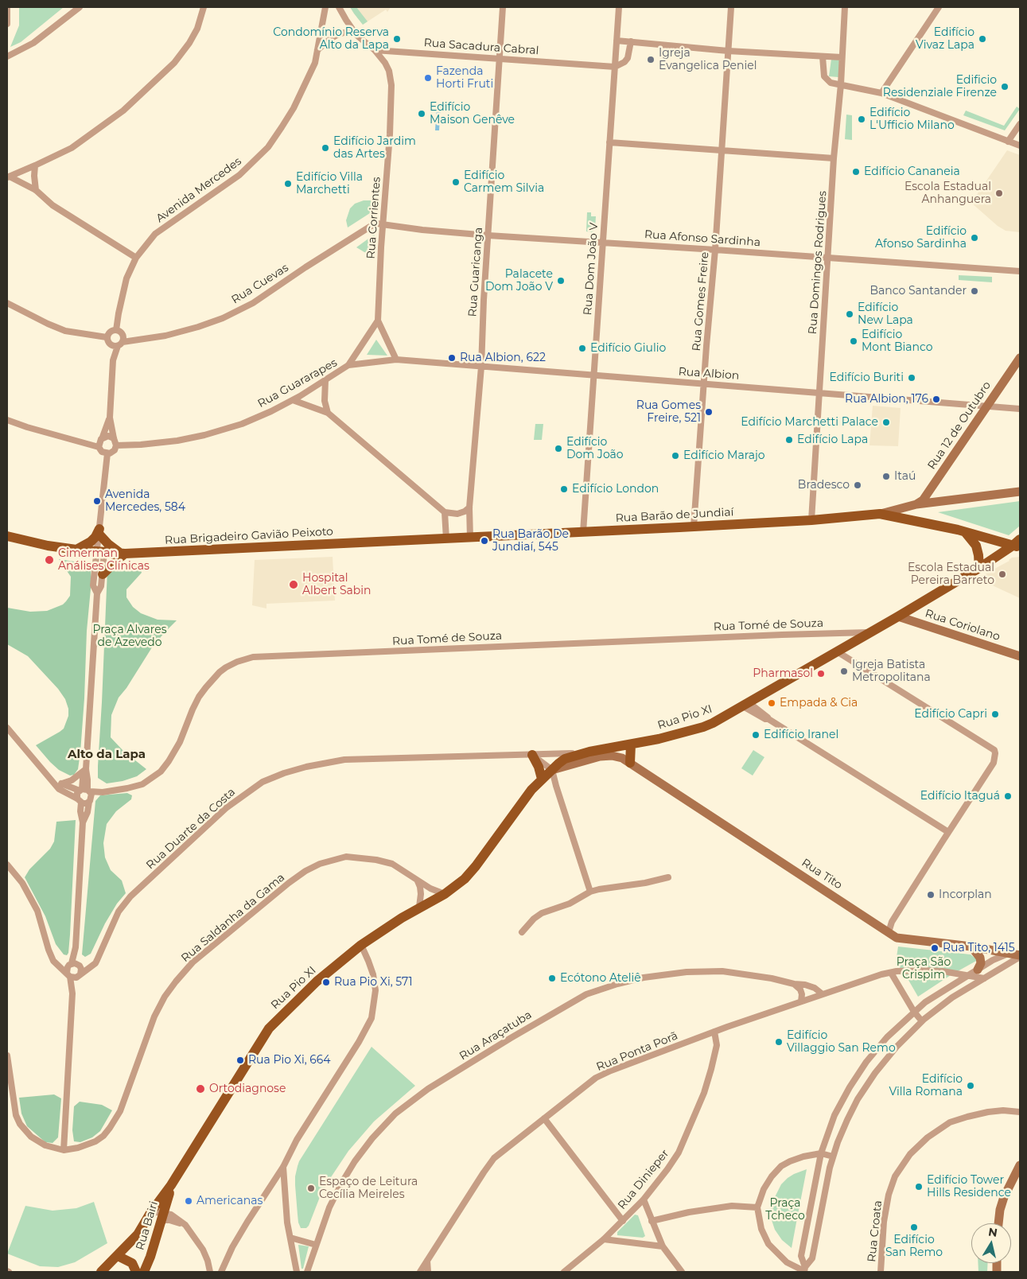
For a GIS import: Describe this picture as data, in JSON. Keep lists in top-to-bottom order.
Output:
{
  "streets": {
    "main road": [
      "Rua 12 de Outubro",
      "Rua Barão de Jundiaí",
      "Rua Brigadeiro Gavião Peixoto",
      "Rua Coriolano",
      "Rua Pio XI",
      "Rua Tito",
      "Rua Bairi"
    ],
    "street": [
      "Rua Sacadura Cabral",
      "Avenida Mercedes",
      "Rua Corrientes",
      "Rua Afonso Sardinha",
      "Rua Domingos Rodrigues",
      "Rua Dom João V",
      "Rua Guaricanga",
      "Rua Cuevas",
      "Rua Gomes Freire",
      "Rua Albion",
      "Rua Guararapes",
      "Rua Tomé de Souza",
      "Rua Duarte da Costa",
      "Rua Saldanha da Gama",
      "Rua Araçatuba",
      "Rua Ponta Porã",
      "Rua Dinieper",
      "Rua Croata"
    ]
  },
  "crossings": [
    ["Rua Sacadura Cabral", "Rua Corrientes"],
    ["Rua Sacadura Cabral", "Rua Dom João V"],
    ["Rua Sacadura Cabral", "Rua Guaricanga"],
    ["Rua Corrientes", "Rua Afonso Sardinha"],
    ["Rua Corrientes", "Rua Cuevas"],
    ["Rua Afonso Sardinha", "Rua Domingos Rodrigues"],
    ["Rua Afonso Sardinha", "Rua Dom João V"],
    ["Rua Afonso Sardinha", "Rua Guaricanga"],
    ["Rua Afonso Sardinha", "Rua Cuevas"],
    ["Rua Afonso Sardinha", "Rua Gomes Freire"],
    ["Rua Domingos Rodrigues", "Rua Albion"],
    ["Rua Domingos Rodrigues", "Rua Barão de Jundiaí"],
    ["Rua Dom João V", "Rua Albion"],
    ["Rua Dom João V", "Rua Barão de Jundiaí"],
    ["Rua Guaricanga", "Rua Albion"],
    ["Rua Guaricanga", "Rua Barão de Jundiaí"],
    ["Rua Guaricanga", "Rua Brigadeiro Gavião Peixoto"],
    ["Rua Gomes Freire", "Rua Albion"],
    ["Rua Gomes Freire", "Rua Barão de Jundiaí"],
    ["Rua Albion", "Rua Guararapes"],
    ["Rua Albion", "Rua 12 de Outubro"],
    ["Rua Barão de Jundiaí", "Rua Brigadeiro Gavião Peixoto"],
    ["Rua Barão de Jundiaí", "Rua Pio XI"],
    ["Rua Tomé de Souza", "Rua Pio XI"],
    ["Rua Coriolano", "Rua Pio XI"],
    ["Rua Pio XI", "Rua Duarte da Costa"],
    ["Rua Pio XI", "Rua Tito"],
    ["Rua Pio XI", "Rua Saldanha da Gama"],
    ["Rua Pio XI", "Rua Bairi"],
    ["Rua Araçatuba", "Rua Ponta Porã"],
    ["Rua Ponta Porã", "Rua Dinieper"]
  ],
  "districts": ["Alto da Lapa"],
  "parks": ["Praça Alvares de Azevedo", "Praça São Crispim", "Praça Tcheco"],
  "places": [
    "Condomínio Reserva Alto da Lapa",
    "Edifício Vivaz Lapa",
    "Igreja Evangelica Peniel",
    "Fazenda Horti Fruti",
    "Edificio Residenziale Firenze",
    "Edifício Maison Genêve",
    "Edifício L'Ufficio Milano",
    "Edifício Jardim das Artes",
    "Edifício Cananeia",
    "Edifício Carmem Silvia",
    "Edifício Villa Marchetti",
    "Escola Estadual Anhanguera",
    "Edifício Afonso Sardinha",
    "Palacete Dom João V",
    "Banco Santander",
    "Edifício New Lapa",
    "Edifício Mont Bianco",
    "Edifício Giulio",
    "Rua Albion, 622",
    "Edifício Buriti",
    "Rua Albion, 176",
    "Rua Gomes Freire, 521",
    "Edifício Marchetti Palace",
    "Edifício Lapa",
    "Edifício Dom João",
    "Edifício Marajo",
    "Itaú",
    "Bradesco",
    "Edifício London",
    "Avenida Mercedes, 584",
    "Rua Barão De Jundiaí, 545",
    "Cimerman Análises Clínicas",
    "Escola Estadual Pereira Barreto",
    "Hospital Albert Sabin",
    "Igreja Batista Metropolitana",
    "Pharmasol",
    "Empada & Cia",
    "Edifício Capri",
    "Edifício Iranel",
    "Edifício Itaguá",
    "Incorplan",
    "Rua Tito, 1415",
    "Ecótono Ateliê",
    "Rua Pio Xi, 571",
    "Edifício Villaggio San Remo",
    "Rua Pio Xi, 664",
    "Edifício Villa Romana",
    "Ortodiagnose",
    "Edifício Tower Hills Residence",
    "Espaço de Leitura Cecília Meireles",
    "Americanas",
    "Edifício San Remo"
  ],
  "north": "top"
}
